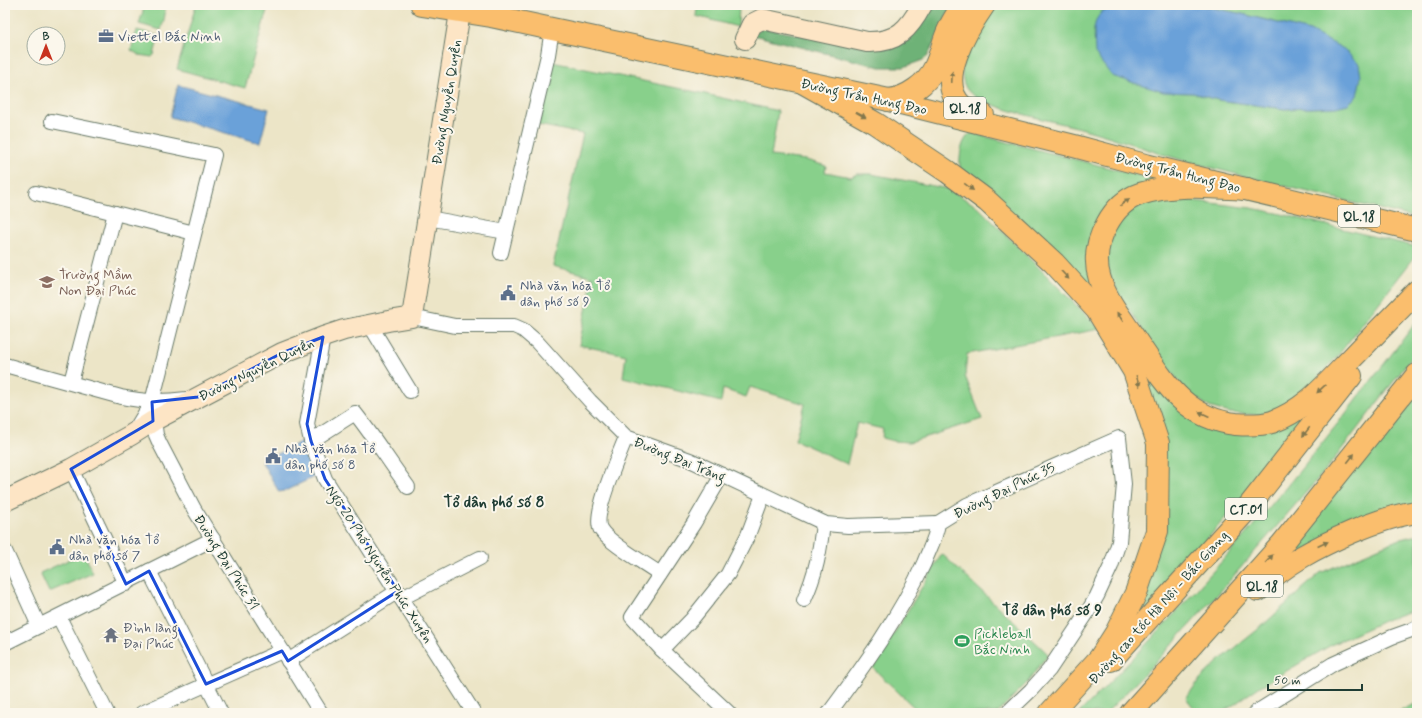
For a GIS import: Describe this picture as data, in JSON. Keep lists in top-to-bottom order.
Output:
{
  "streets": {
    "main road": [
      "Đường Trần Hưng Đạo",
      "QL.18",
      "CT.01",
      "Đường cao tốc Hà Nội - Bắc Giang"
    ],
    "street": [
      "Đường Nguyễn Quyền",
      "Đường Đại Tráng",
      "Đường Đại Phúc 35",
      "Đường Đại Phúc 31",
      "Ngõ 20 Phố Nguyễn Phúc Xuyên"
    ]
  },
  "crossings": [
    ["Đường Trần Hưng Đạo", "Đường Nguyễn Quyền"],
    ["Đường Trần Hưng Đạo", "QL.18"],
    ["Đường Nguyễn Quyền", "Đường Đại Tráng"],
    ["Đường Nguyễn Quyền", "Đường Đại Phúc 31"],
    ["Đường Nguyễn Quyền", "Ngõ 20 Phố Nguyễn Phúc Xuyên"],
    ["Đường Đại Tráng", "Đường Đại Phúc 35"]
  ],
  "districts": ["Tổ dân phố số 8", "Tổ dân phố số 9"],
  "places": {
    "office": ["Viettel Bắc Ninh"],
    "school or university": ["Trường Mầm Non Đại Phúc"],
    "public building": ["Nhà văn hóa Tổ dân phố số 9", "Nhà văn hóa Tổ dân phố số 8", "Nhà văn hóa Tổ dân phố số 7"],
    "temple": ["Đình làng Đại Phúc"],
    "sports": ["Pickleball Bắc Ninh"]
  },
  "scale_bar": "50 m",
  "north": "top"
}
